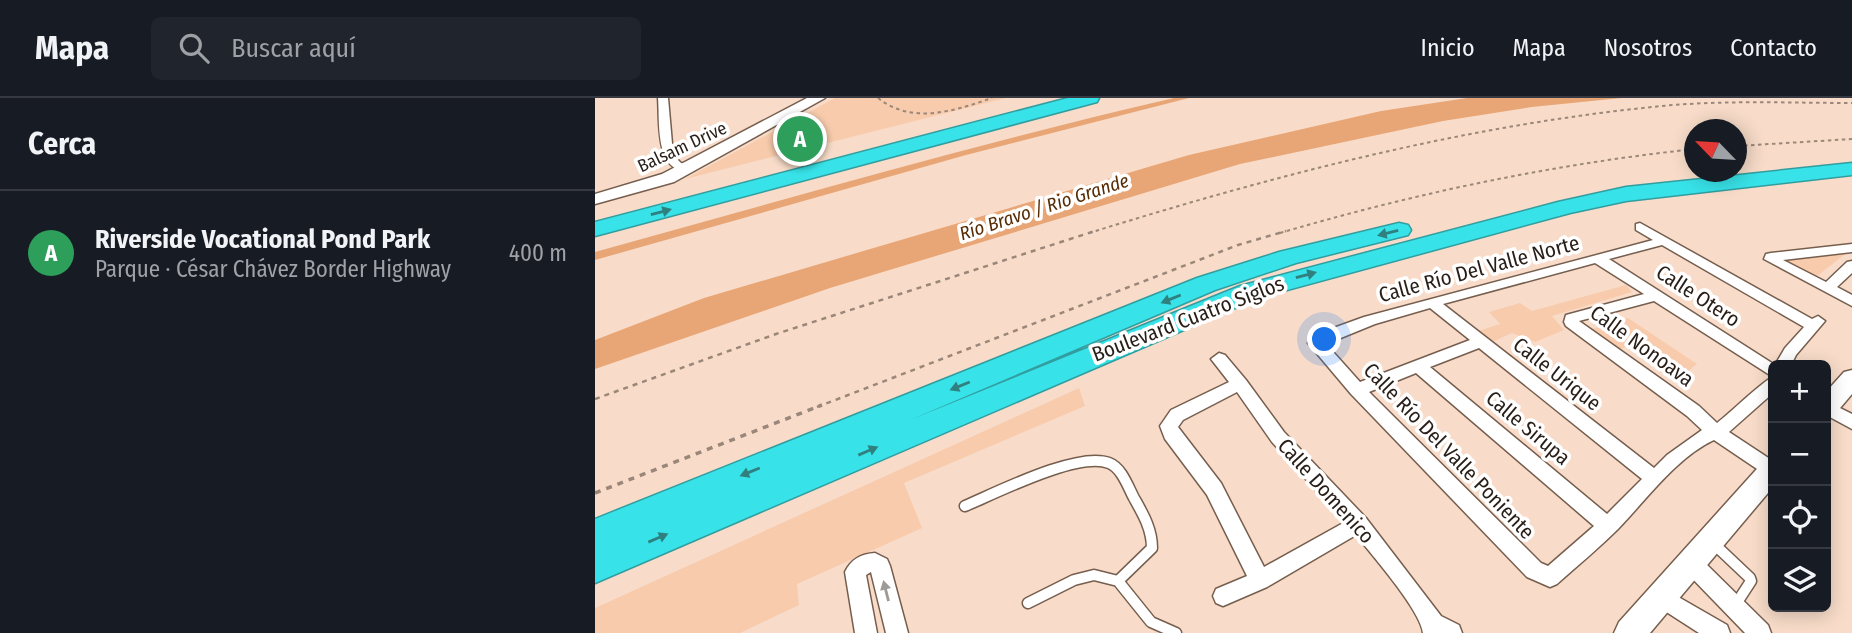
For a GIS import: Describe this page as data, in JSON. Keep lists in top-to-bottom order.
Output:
{
  "streets": {
    "highway": ["Boulevard Cuatro Siglos"],
    "street": [
      "Balsam Drive",
      "Calle Río Del Valle Norte",
      "Calle Otero",
      "Calle Nonoava",
      "Calle Urique",
      "Calle Sirupa",
      "Calle Río Del Valle Poniente",
      "Calle Domenico"
    ]
  },
  "crossings": [
    ["Calle Río Del Valle Norte", "Calle Otero"],
    ["Calle Río Del Valle Norte", "Calle Urique"],
    ["Calle Río Del Valle Norte", "Calle Río Del Valle Poniente"],
    ["Calle Otero", "Calle Nonoava"],
    ["Calle Sirupa", "Calle Río Del Valle Poniente"]
  ],
  "water": ["Río Bravo / Rio Grande"],
  "north": "top left",
  "page": {
    "header": "Mapa",
    "search": "Buscar aquí",
    "nav": [
      "Inicio",
      "Mapa",
      "Nosotros",
      "Contacto"
    ],
    "heading": "Cerca",
    "pins": "A",
    "list": [
      {
        "mark": "A",
        "name": "Riverside Vocational Pond Park",
        "note": "Parque · César Chávez Border Highway",
        "value": "400 m"
      }
    ],
    "map_buttons": ["+", "−"]
  }
}
